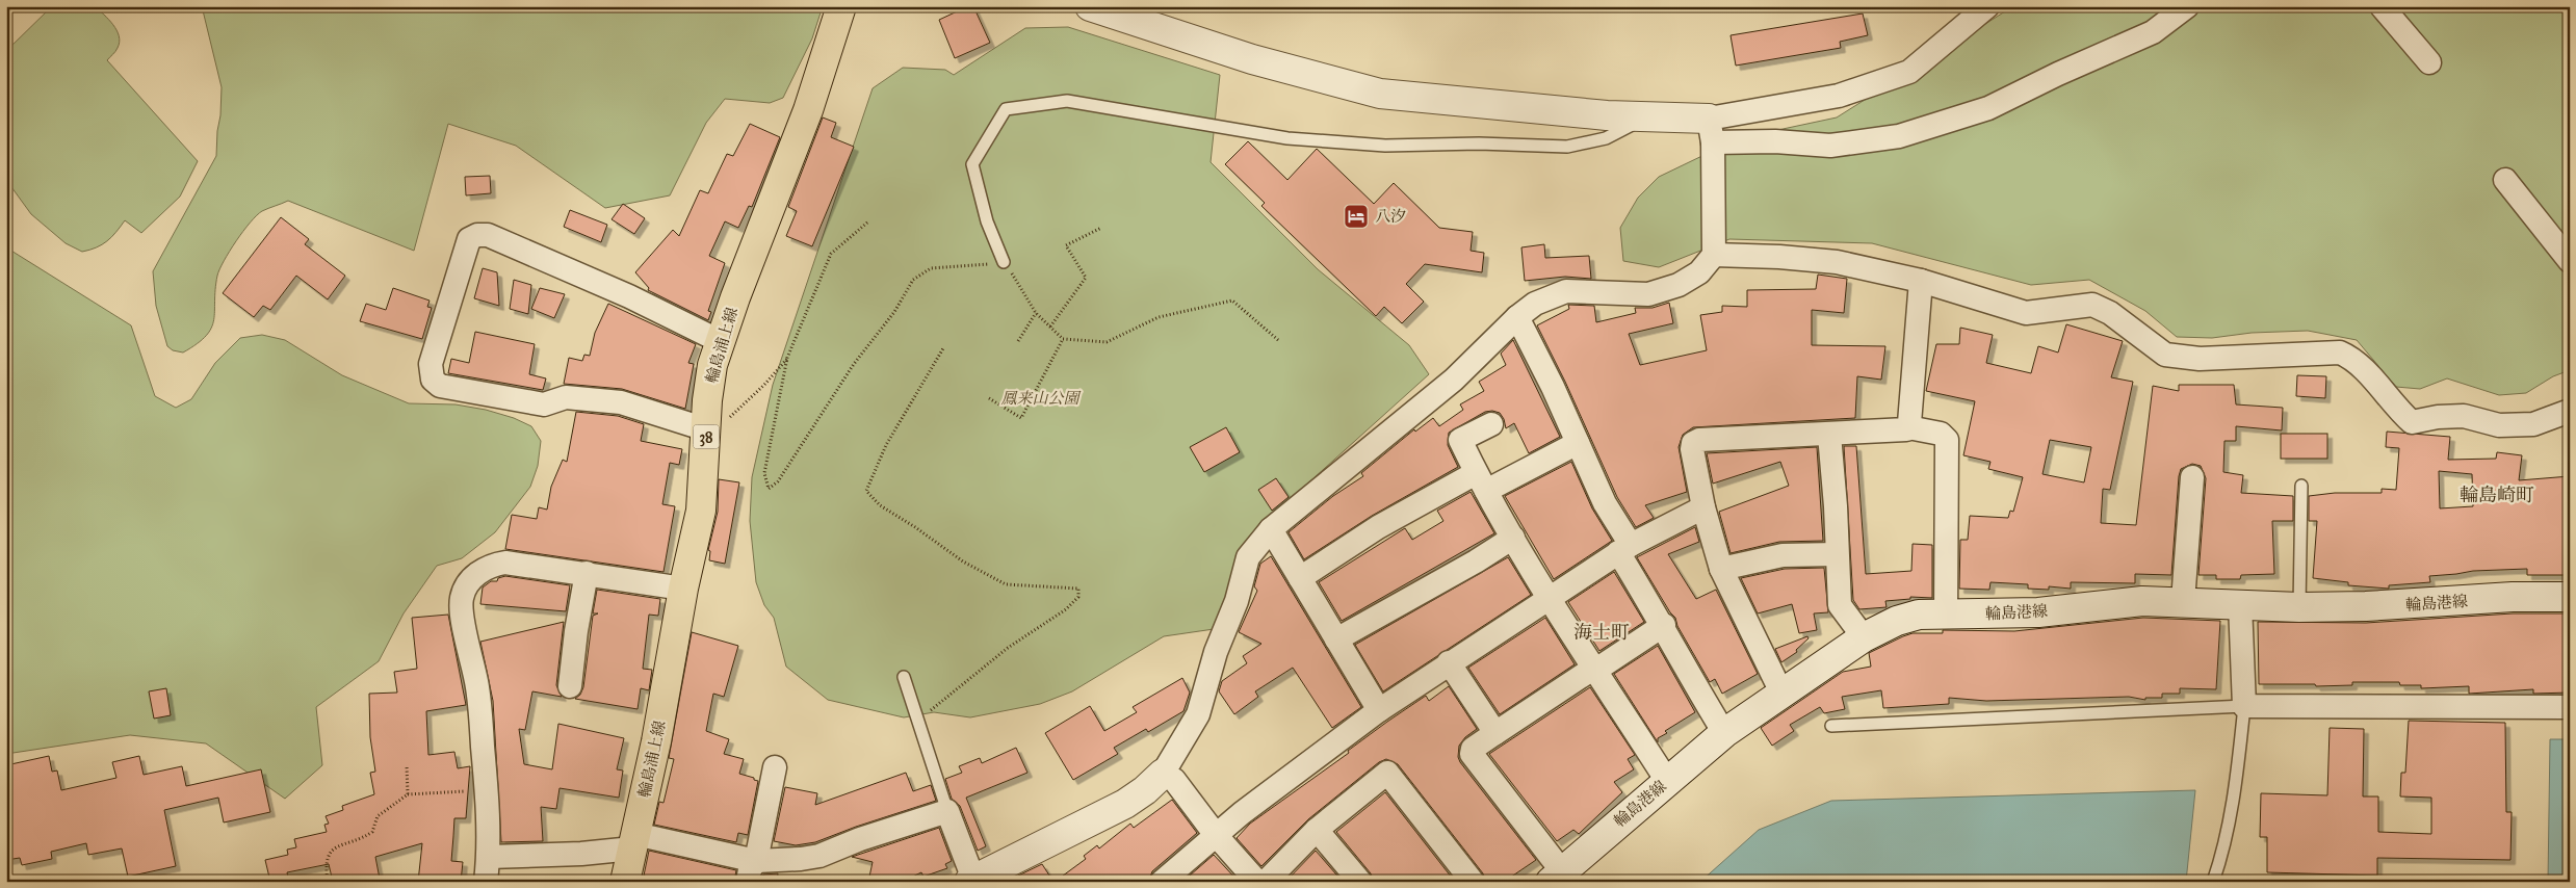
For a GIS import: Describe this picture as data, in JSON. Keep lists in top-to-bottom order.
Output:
{
  "streets": {
    "main road": ["輪島浦上線", "38", "輪島港線"]
  },
  "districts": ["輪島崎町", "海士町"],
  "parks": ["鳳来山公園"],
  "places": {
    "hotel": ["八汐"]
  }
}
